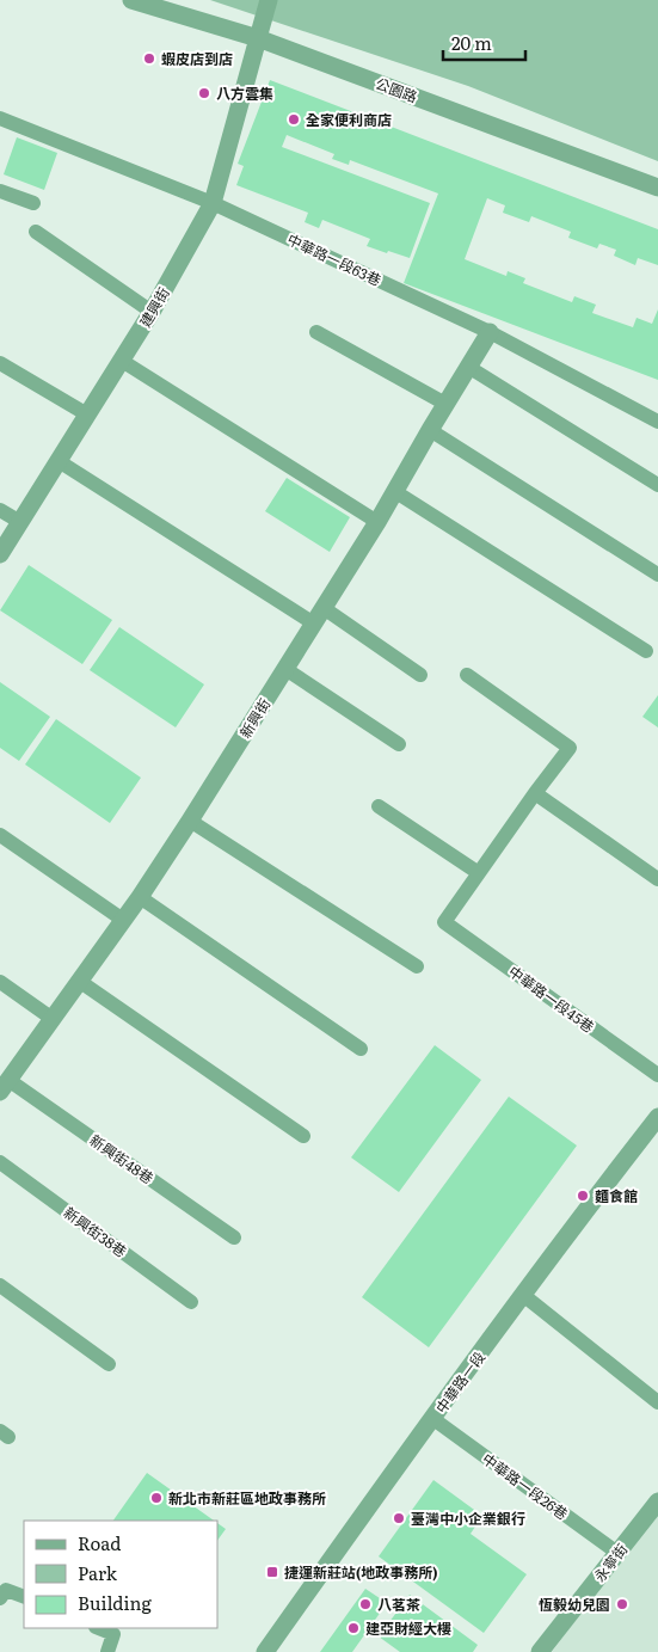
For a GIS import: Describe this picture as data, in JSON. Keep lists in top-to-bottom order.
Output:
{
  "streets": {
    "street": [
      "公園路",
      "建興街",
      "新興街",
      "中華路一段",
      "永寧街"
    ],
    "lane": [
      "中華路一段63巷",
      "中華路一段45巷",
      "新興街48巷",
      "新興街38巷",
      "中華路一段26巷"
    ]
  },
  "crossings": [
    ["公園路", "建興街"],
    ["中華路一段63巷", "建興街"],
    ["中華路一段63巷", "新興街"],
    ["新興街", "新興街48巷"],
    ["中華路一段", "中華路一段26巷"],
    ["中華路一段26巷", "永寧街"]
  ],
  "places": {
    "other": [
      "蝦皮店到店",
      "八方雲集",
      "全家便利商店",
      "麵食館",
      "新北市新莊區地政事務所",
      "臺灣中小企業銀行",
      "八茗茶",
      "恆毅幼兒園",
      "建亞財經大樓"
    ],
    "transit": ["捷運新莊站(地政事務所)"]
  },
  "legend": ["Road", "Park", "Building"],
  "scale_bar": "20 m"
}
